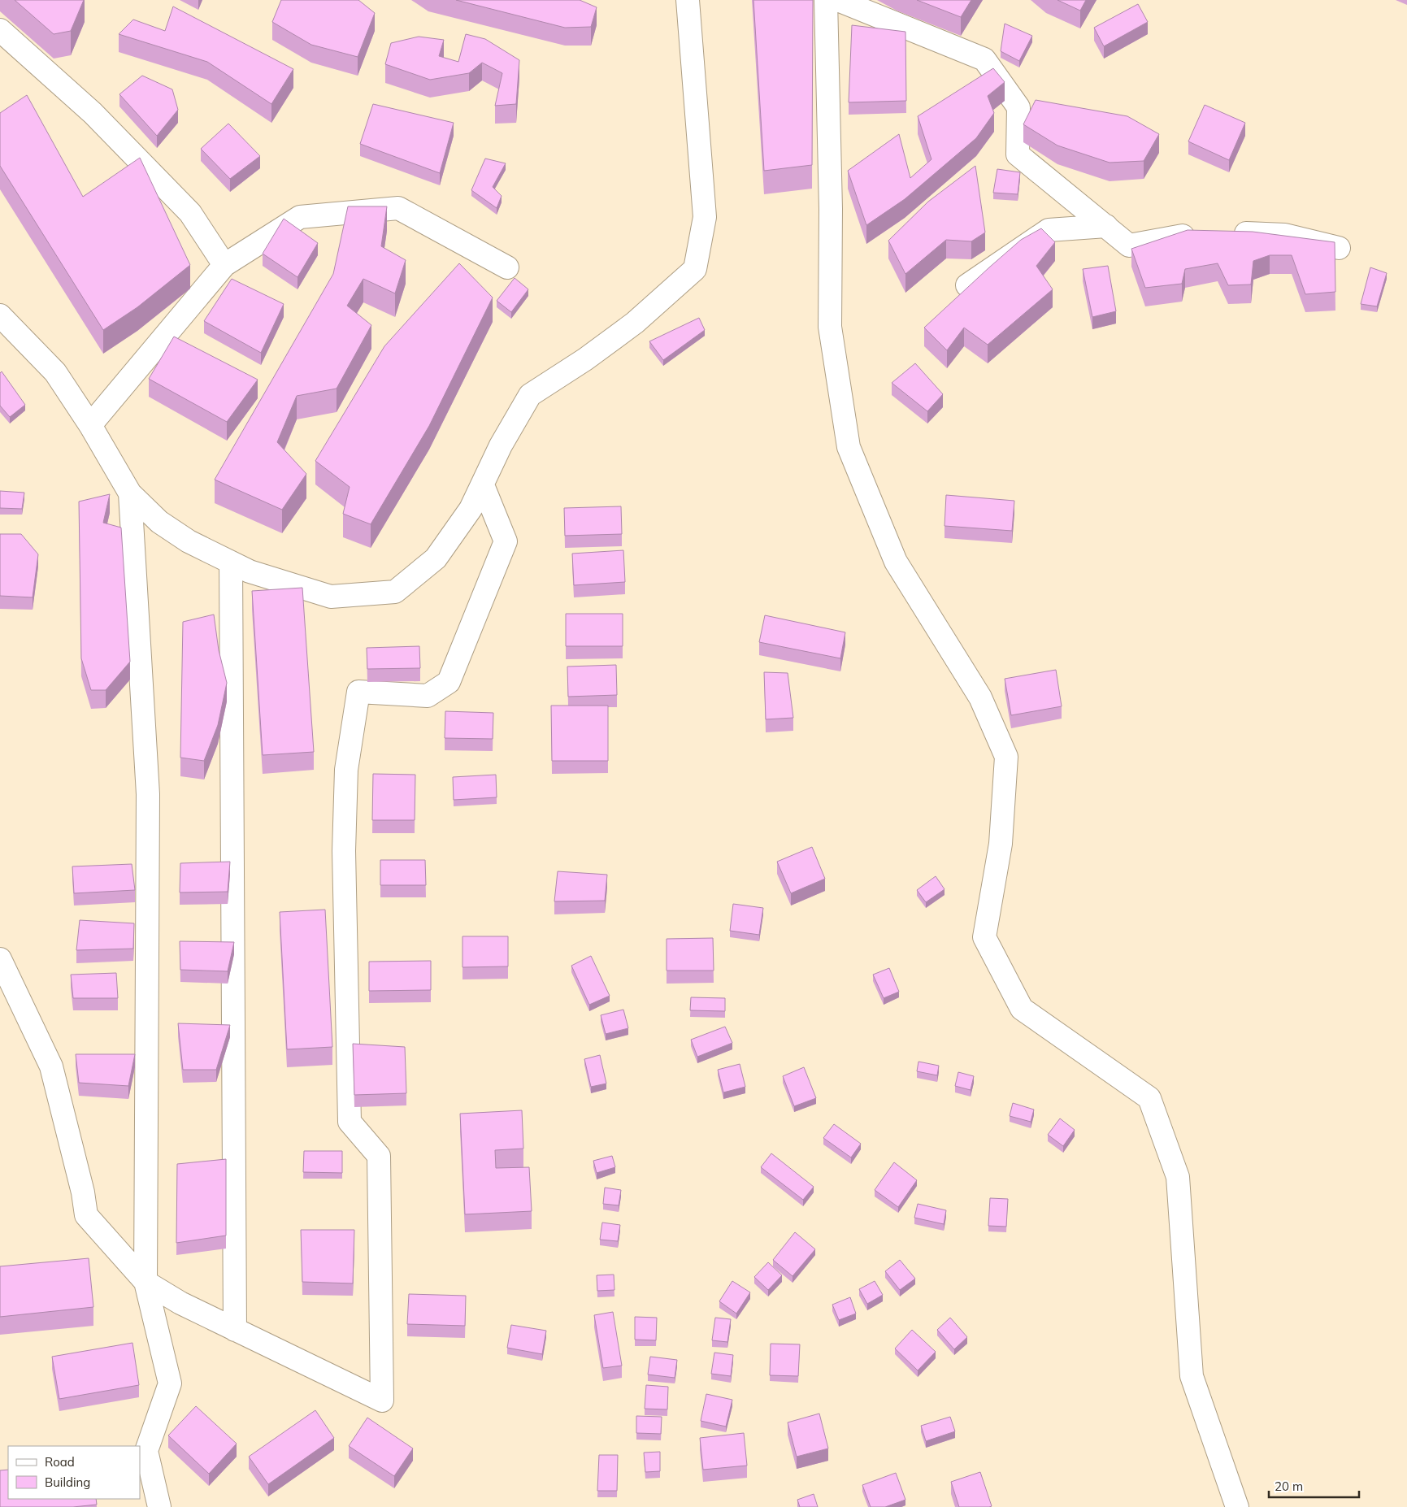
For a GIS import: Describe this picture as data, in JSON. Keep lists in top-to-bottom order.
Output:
{
  "legend": ["Road", "Building"],
  "scale_bar": "20 m"
}
